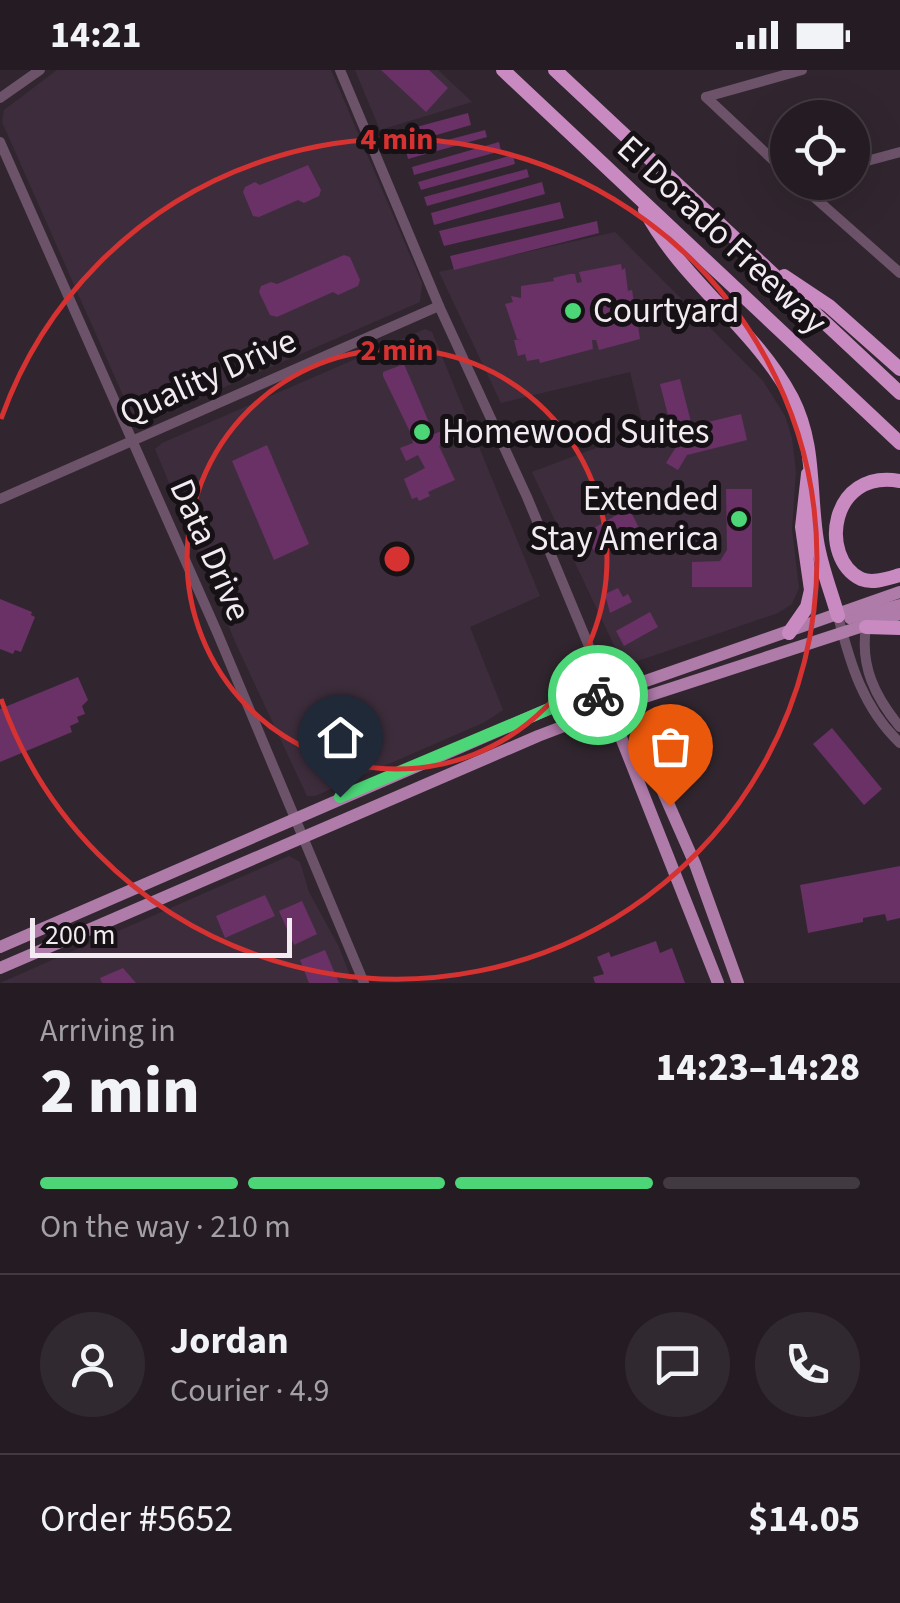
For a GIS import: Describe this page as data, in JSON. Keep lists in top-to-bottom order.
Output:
{
  "streets": {
    "highway": ["El Dorado Freeway"],
    "street": ["Quality Drive", "Data Drive"]
  },
  "crossings": [
    ["Quality Drive", "Data Drive"]
  ],
  "places": ["Courtyard", "Homewood Suites", "Extended Stay America"],
  "scale_bar": "200 m",
  "page": {
    "status": "14:21",
    "scale": "200 m",
    "heading": ["2 min", "Arriving in", "14:23–14:28"],
    "panel": [
      "Jordan",
      "Courier · 4.9",
      "Order #5652",
      "$14.05"
    ],
    "bar": "On the way · 210 m"
  },
  "rings": ["4 min", "2 min"]
}
